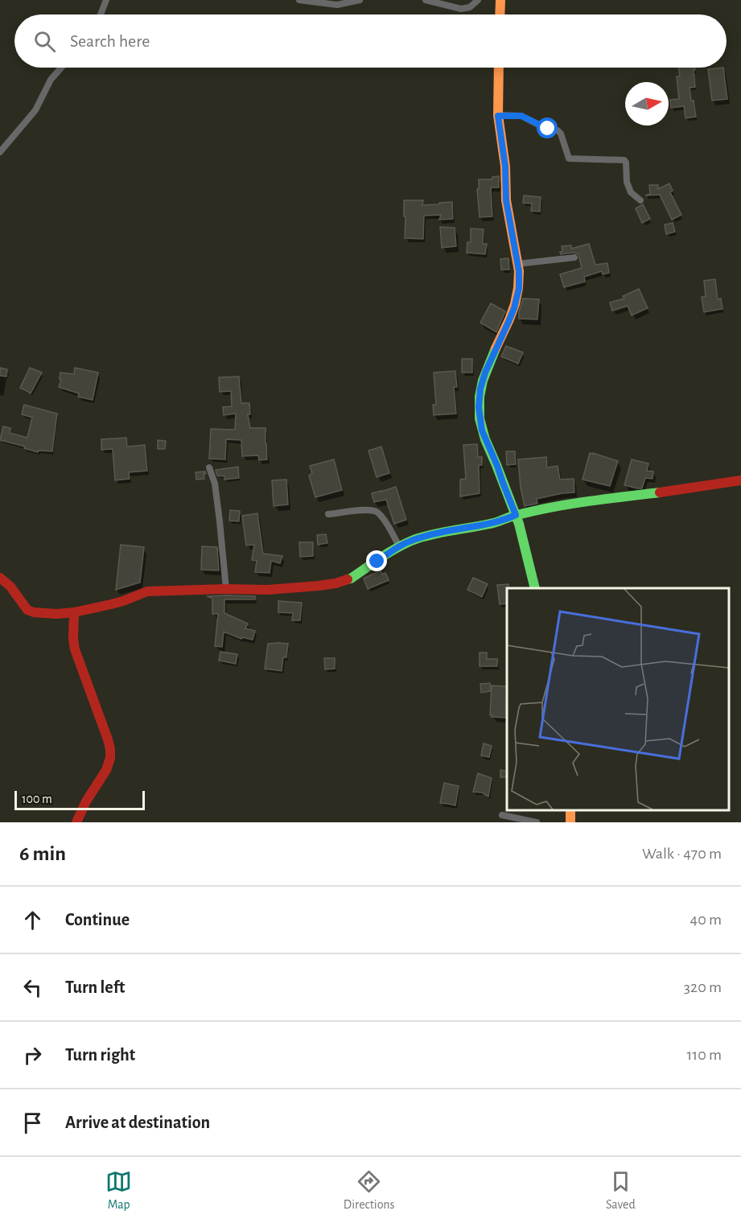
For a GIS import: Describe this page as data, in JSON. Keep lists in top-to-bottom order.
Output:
{
  "scale_bar": "100 m",
  "north": "right",
  "page": {
    "search": "Search here",
    "scale": "100 m",
    "heading": ["6 min", "Walk · 470 m"],
    "list": [
      ["Continue", "40 m"],
      ["Turn left", "320 m"],
      ["Turn right", "110 m"],
      "Arrive at destination"
    ],
    "nav": ["Map", "Directions", "Saved"]
  }
}
